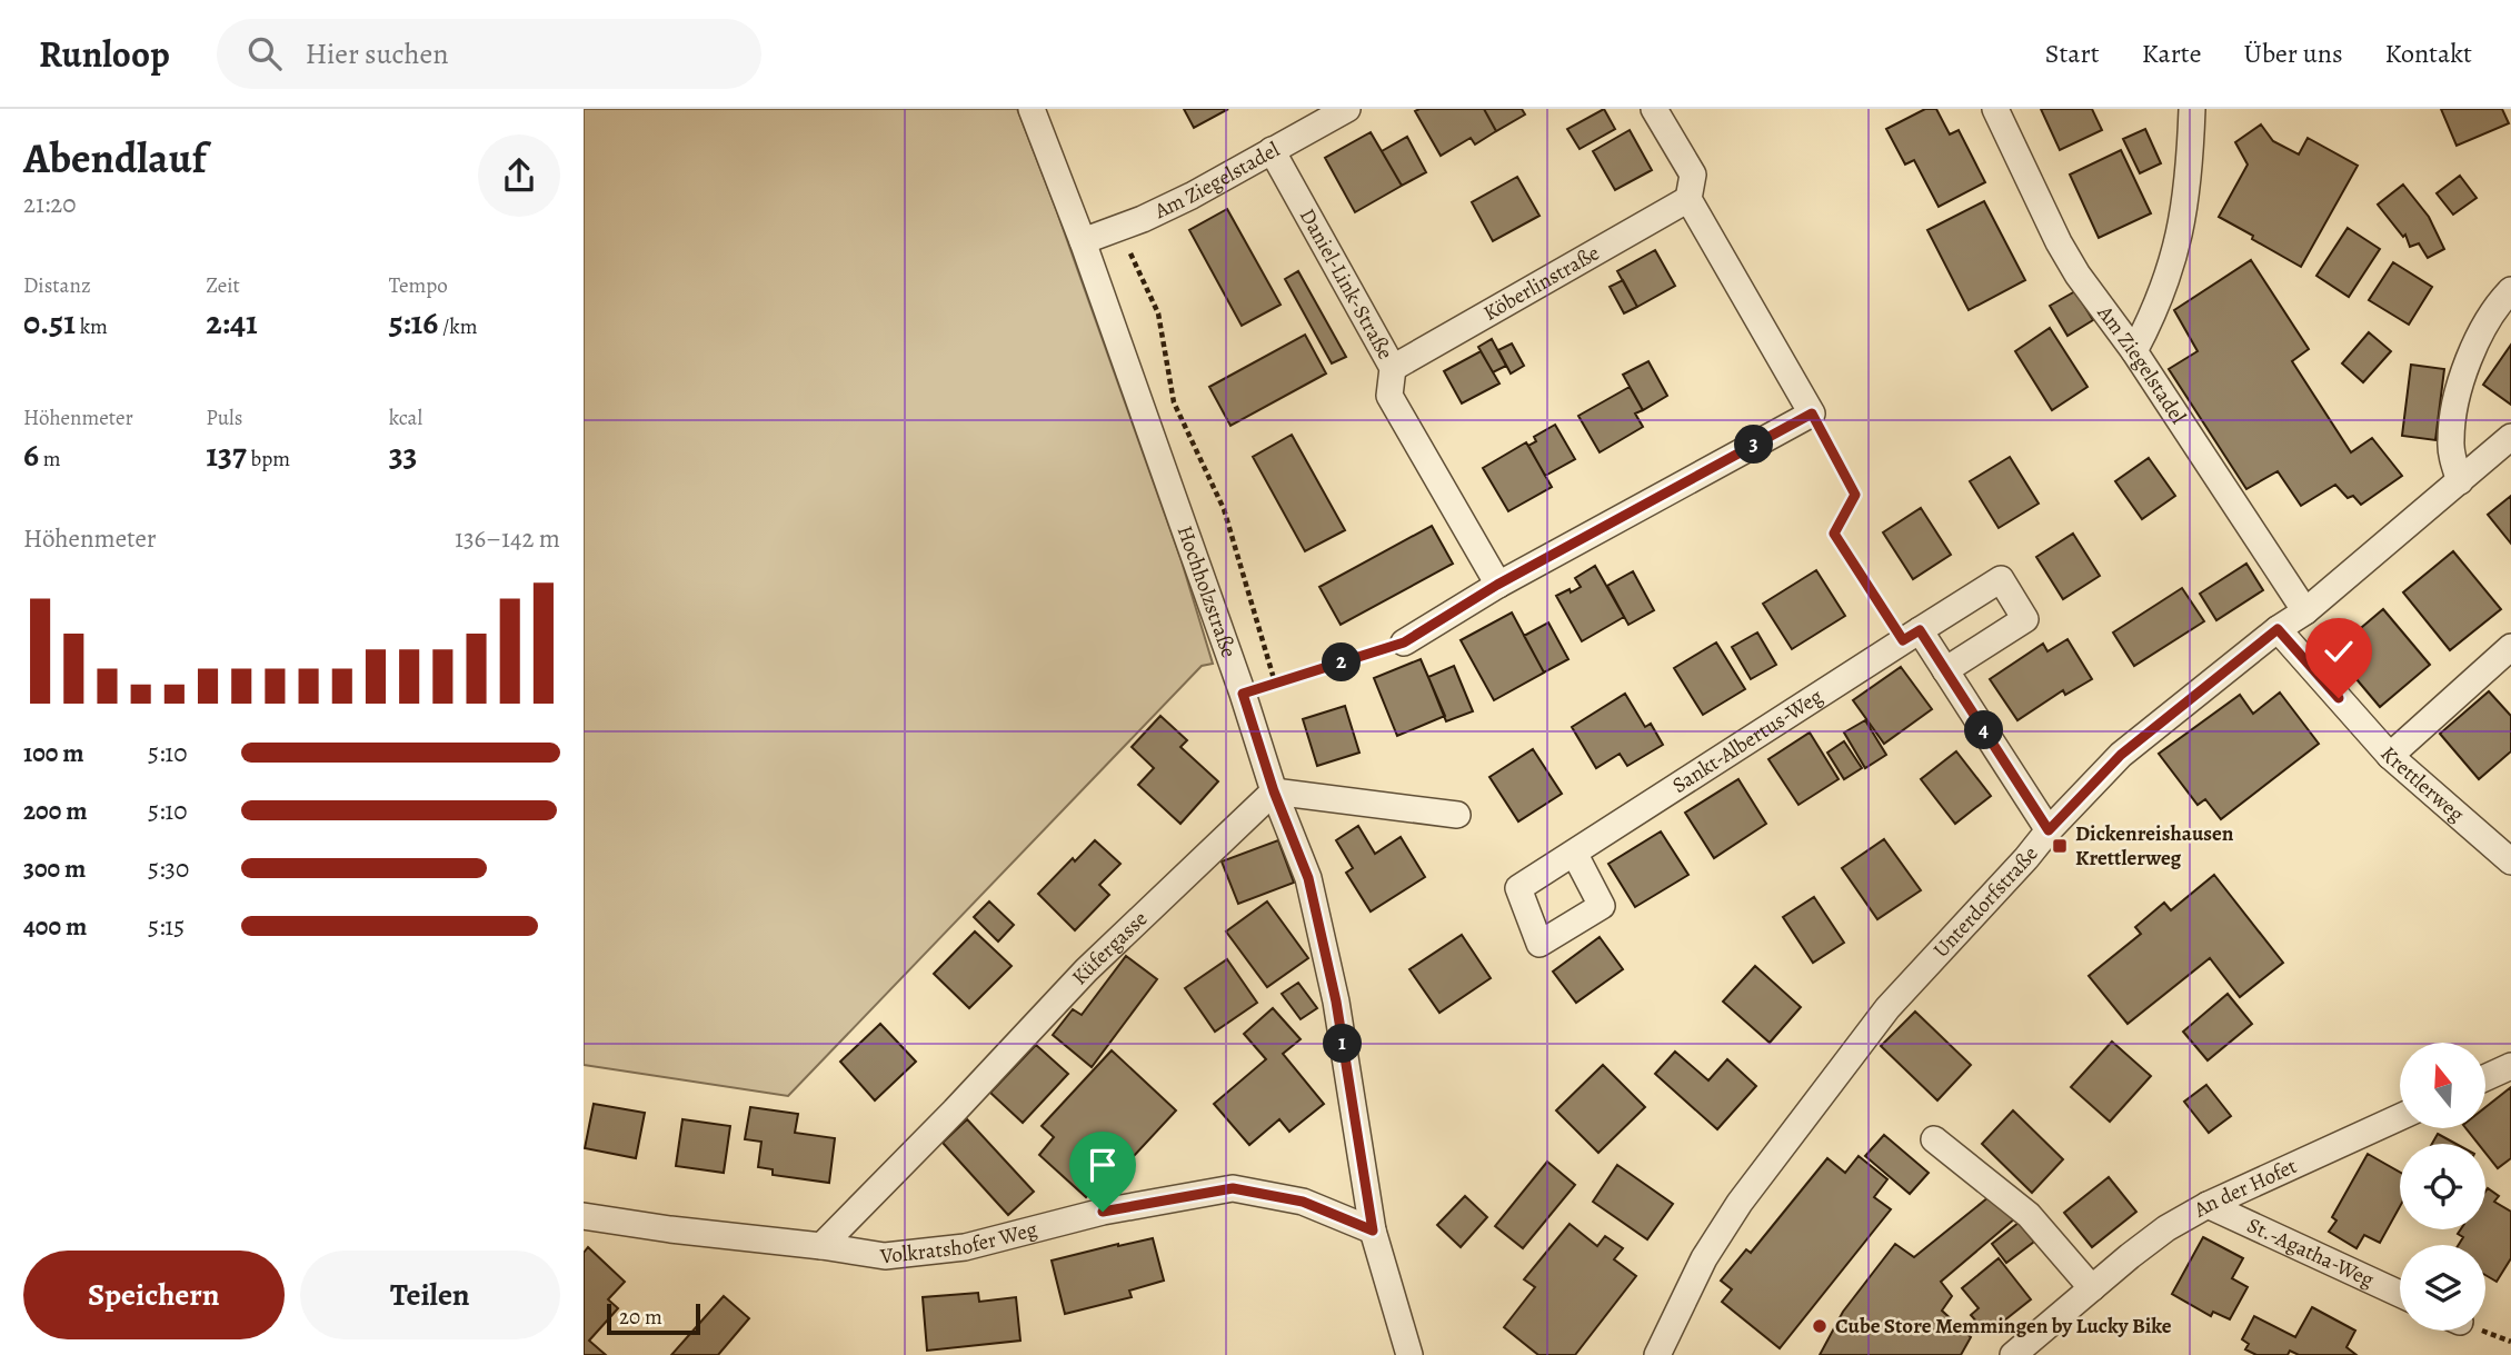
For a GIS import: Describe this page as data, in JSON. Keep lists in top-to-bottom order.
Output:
{
  "streets": {
    "street": [
      "Am Ziegelstadel",
      "Köberlinstraße",
      "Daniel-Link-Straße",
      "Hochholzstraße",
      "Sankt-Albertus-Weg",
      "Krettlerweg",
      "Unterdorfstraße",
      "Küfergasse",
      "An der Hofet",
      "Volkratshofer Weg",
      "St.-Agatha-Weg"
    ]
  },
  "crossings": [
    ["Am Ziegelstadel", "Daniel-Link-Straße"],
    ["Am Ziegelstadel", "Hochholzstraße"],
    ["Am Ziegelstadel", "Unterdorfstraße"],
    ["Köberlinstraße", "Daniel-Link-Straße"],
    ["Hochholzstraße", "Küfergasse"],
    ["Hochholzstraße", "Volkratshofer Weg"],
    ["Krettlerweg", "Unterdorfstraße"],
    ["Küfergasse", "Volkratshofer Weg"],
    ["An der Hofet", "St.-Agatha-Weg"]
  ],
  "places": {
    "transit": ["Dickenreishausen Krettlerweg"],
    "other": ["Cube Store Memmingen by Lucky Bike"]
  },
  "scale_bar": "20 m",
  "north": "top",
  "page": {
    "header": "Runloop",
    "search": "Hier suchen",
    "nav": [
      "Start",
      "Karte",
      "Über uns",
      "Kontakt"
    ],
    "heading": ["Abendlauf", "21:20"],
    "stats": [
      ["Distanz", "0.51 km"],
      ["Zeit", "2:41"],
      ["Tempo", "5:16 /km"],
      ["Höhenmeter", "6 m"],
      ["Puls", "137 bpm"],
      ["kcal", "33"]
    ],
    "pins": [
      "3",
      "2",
      "4",
      "1"
    ],
    "chart": ["Höhenmeter", "136–142 m"],
    "list": [
      {
        "name": "100 m",
        "note": "5:10"
      },
      {
        "name": "200 m",
        "note": "5:10"
      },
      {
        "name": "300 m",
        "note": "5:30"
      },
      {
        "name": "400 m",
        "note": "5:15"
      }
    ],
    "buttons": ["Speichern", "Teilen"],
    "scale": "20 m"
  }
}
